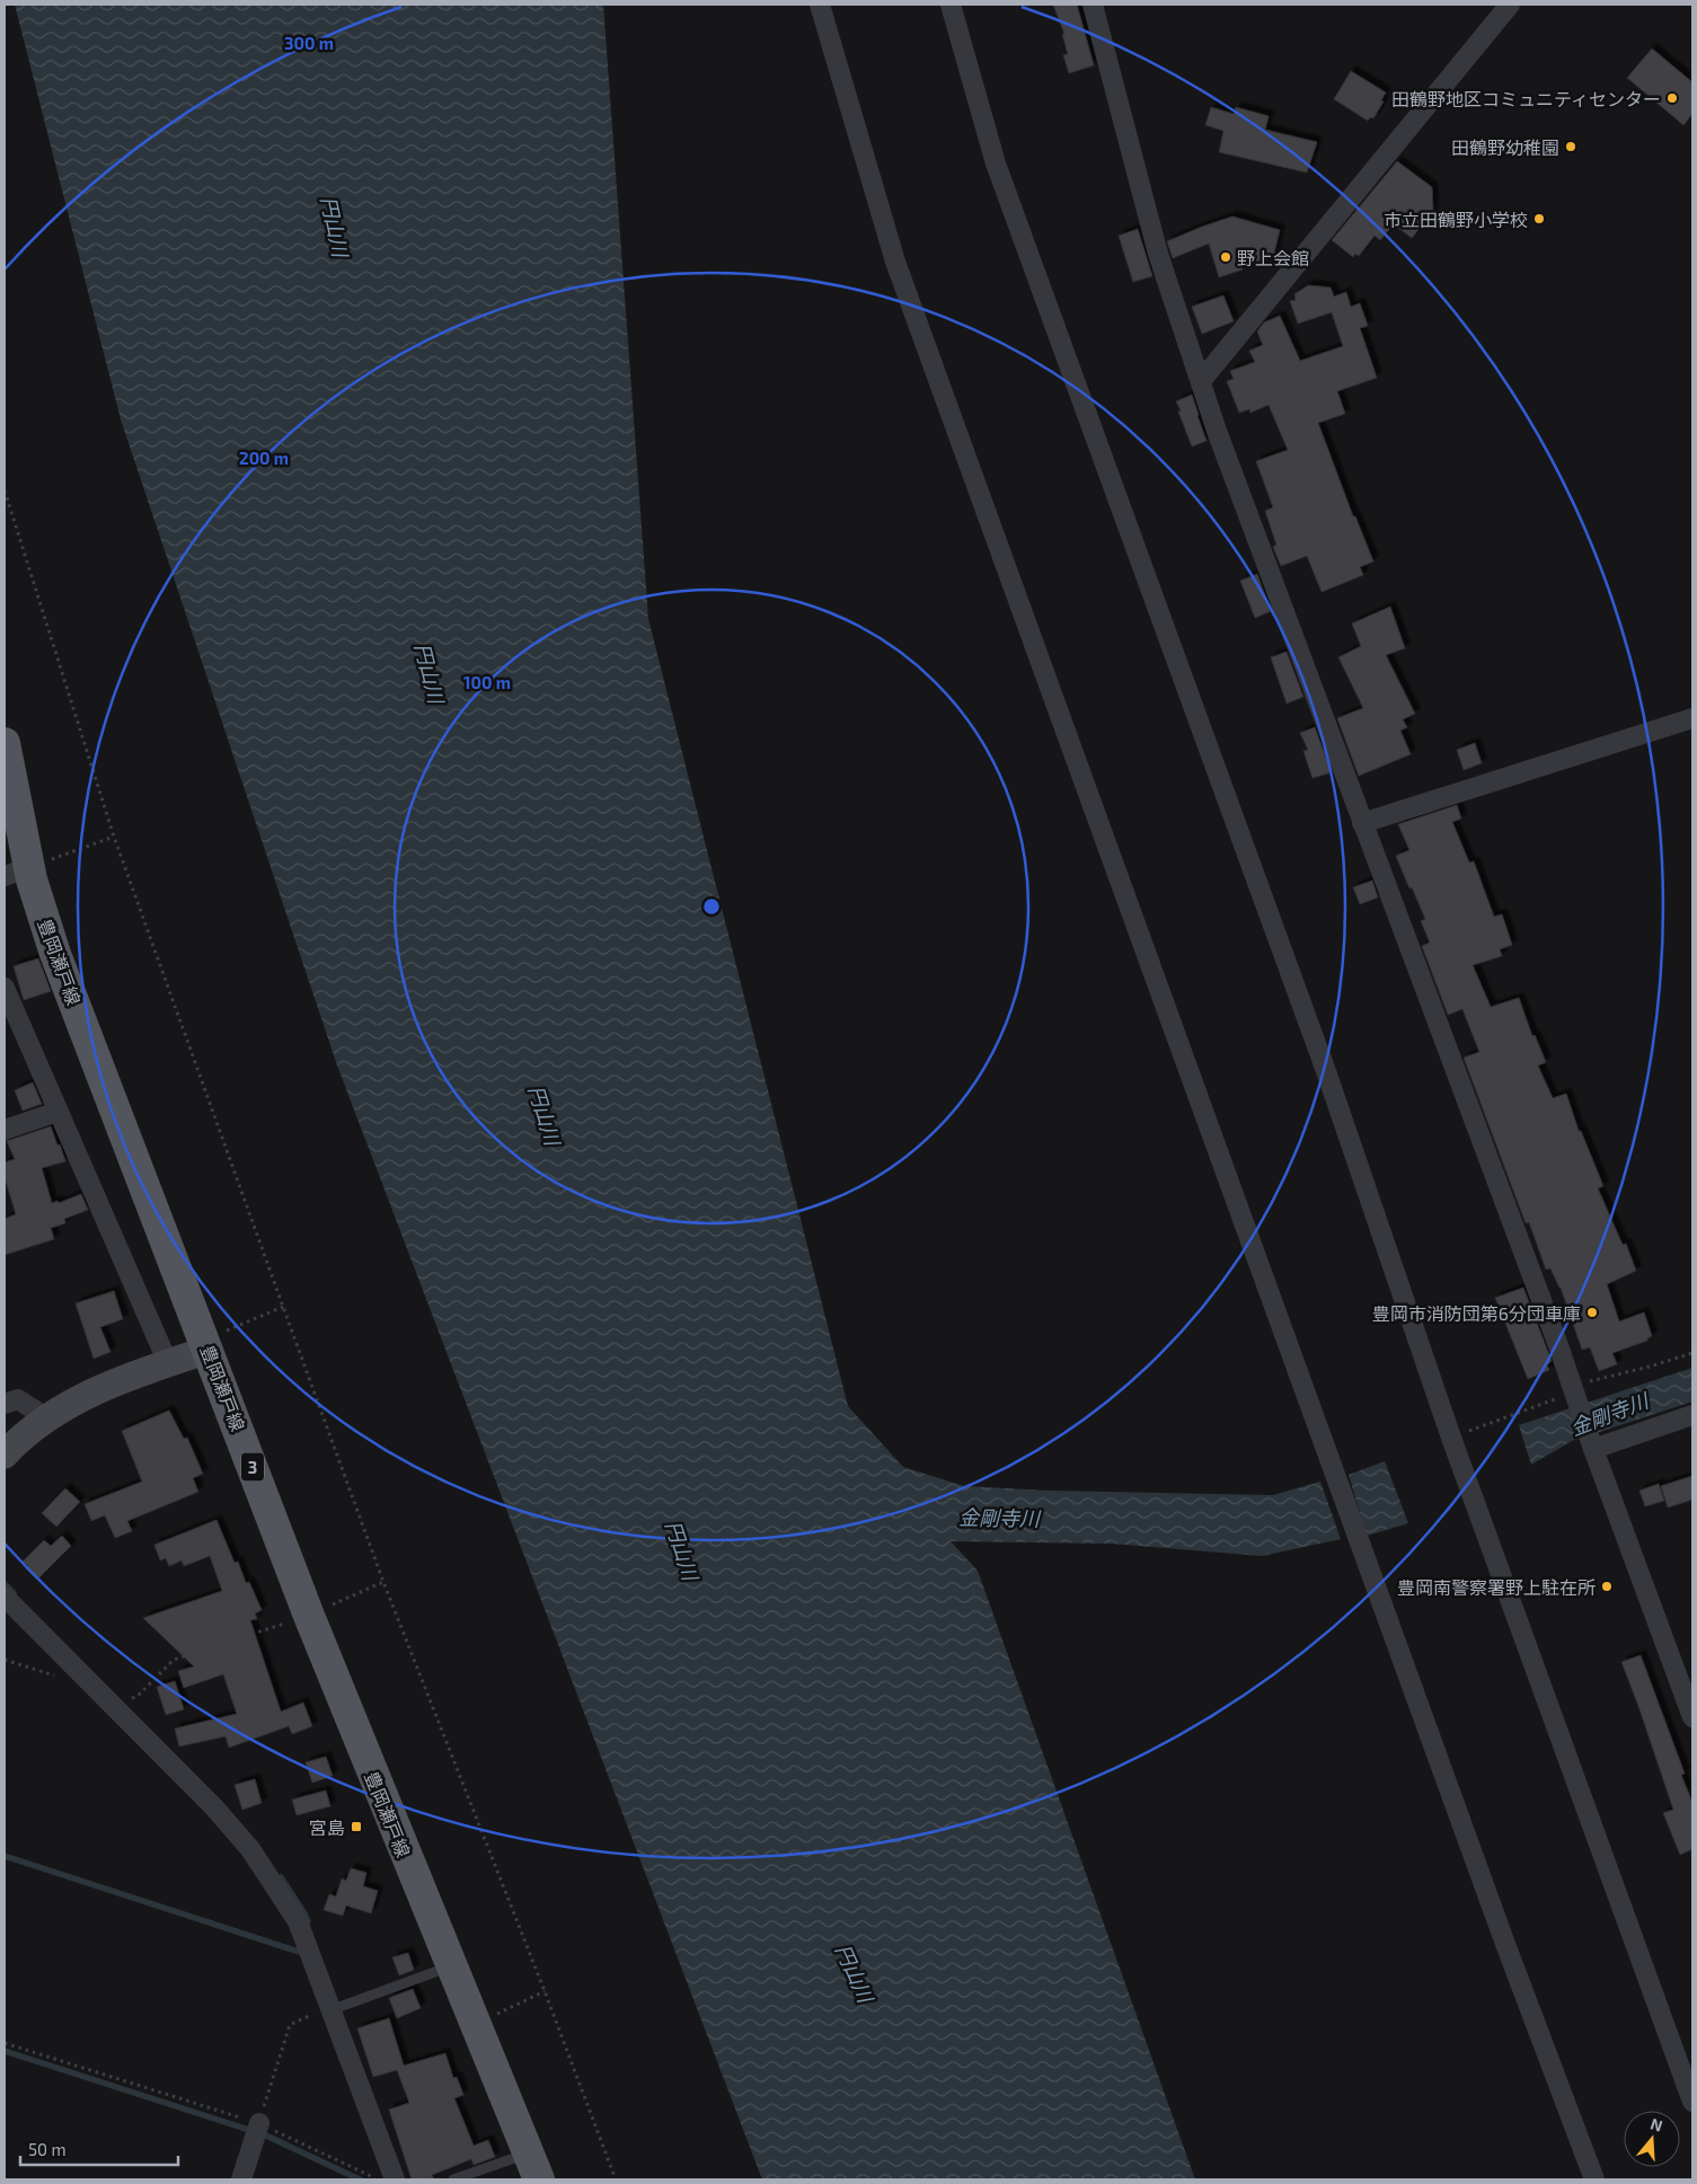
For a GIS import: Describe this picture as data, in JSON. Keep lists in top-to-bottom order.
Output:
{
  "streets": {
    "main road": ["豊岡瀬戸線", "3"]
  },
  "water": ["円山川", "金剛寺川"],
  "places": {
    "other": [
      "田鶴野地区コミュニティセンター",
      "田鶴野幼稚園",
      "市立田鶴野小学校",
      "野上会館",
      "豊岡市消防団第6分団車庫",
      "豊岡南警察署野上駐在所"
    ],
    "transit": ["宮島"]
  },
  "scale_bar": "50 m",
  "north": "top",
  "rings": ["300 m", "200 m", "100 m"]
}
